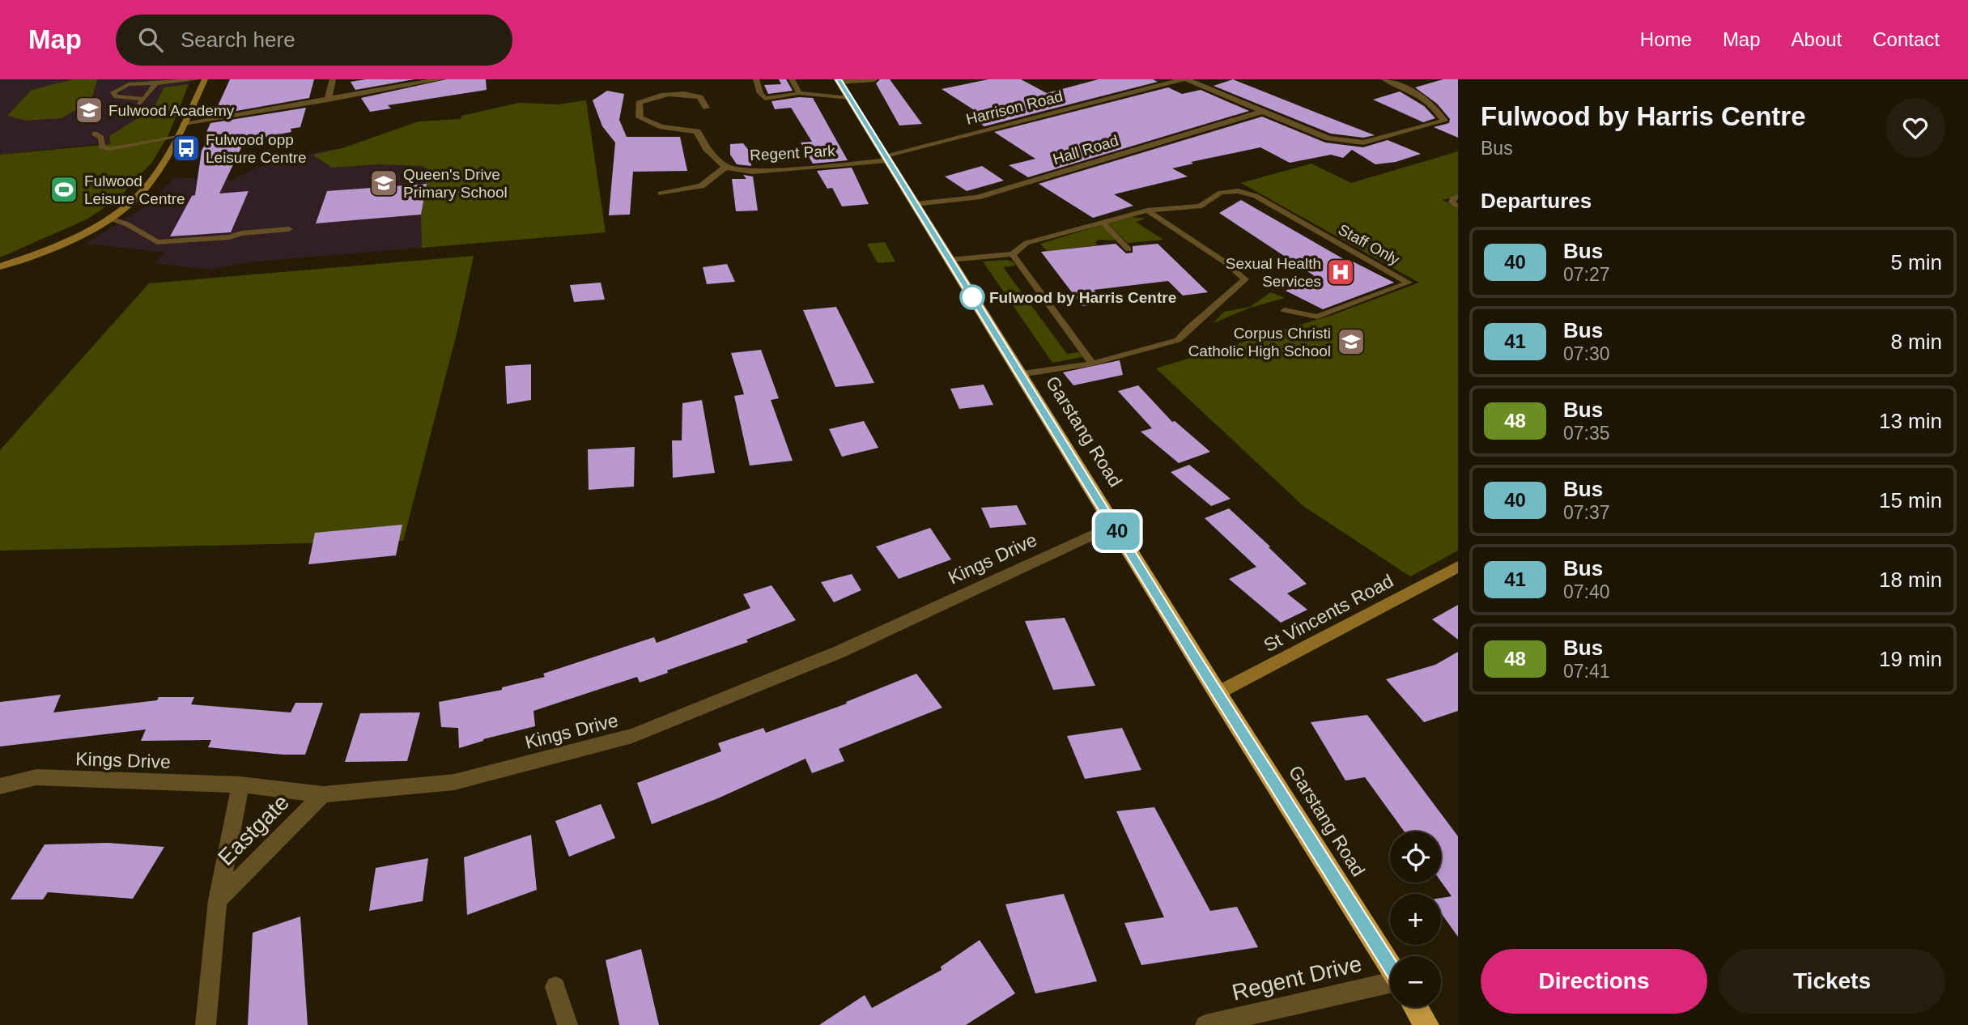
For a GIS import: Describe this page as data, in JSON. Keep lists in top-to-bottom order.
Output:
{
  "streets": {
    "highway": ["Garstang Road"],
    "street": [
      "Harrison Road",
      "Hall Road",
      "Regent Park",
      "Kings Drive",
      "St Vincents Road",
      "Eastgate",
      "Regent Drive"
    ],
    "lane": ["Staff Only"]
  },
  "crossings": [
    ["Harrison Road", "Regent Park"],
    ["Harrison Road", "Garstang Road"],
    ["Hall Road", "Garstang Road"],
    ["Regent Park", "Garstang Road"],
    ["Garstang Road", "Kings Drive"],
    ["Garstang Road", "St Vincents Road"],
    ["Kings Drive", "Eastgate"]
  ],
  "places": {
    "school or university": ["Fulwood Academy", "Queen's Drive Primary School", "Corpus Christi Catholic High School"],
    "bus stop": ["Fulwood opp Leisure Centre"],
    "sports": ["Fulwood Leisure Centre"],
    "hospital": ["Sexual Health Services"],
    "other": ["Fulwood by Harris Centre"]
  },
  "lines": ["bus line 40"],
  "page": {
    "header": "Map",
    "search": "Search here",
    "nav": [
      "Home",
      "Map",
      "About",
      "Contact"
    ],
    "on_map": "40",
    "heading": [
      ["Fulwood by Harris Centre", "Bus"],
      "Departures"
    ],
    "list": [
      {
        "mark": "40",
        "name": "Bus",
        "note": "07:27",
        "value": "5 min"
      },
      {
        "mark": "41",
        "name": "Bus",
        "note": "07:30",
        "value": "8 min"
      },
      {
        "mark": "48",
        "name": "Bus",
        "note": "07:35",
        "value": "13 min"
      },
      {
        "mark": "40",
        "name": "Bus",
        "note": "07:37",
        "value": "15 min"
      },
      {
        "mark": "41",
        "name": "Bus",
        "note": "07:40",
        "value": "18 min"
      },
      {
        "mark": "48",
        "name": "Bus",
        "note": "07:41",
        "value": "19 min"
      }
    ],
    "map_buttons": ["+", "−"],
    "buttons": ["Directions", "Tickets"]
  }
}
